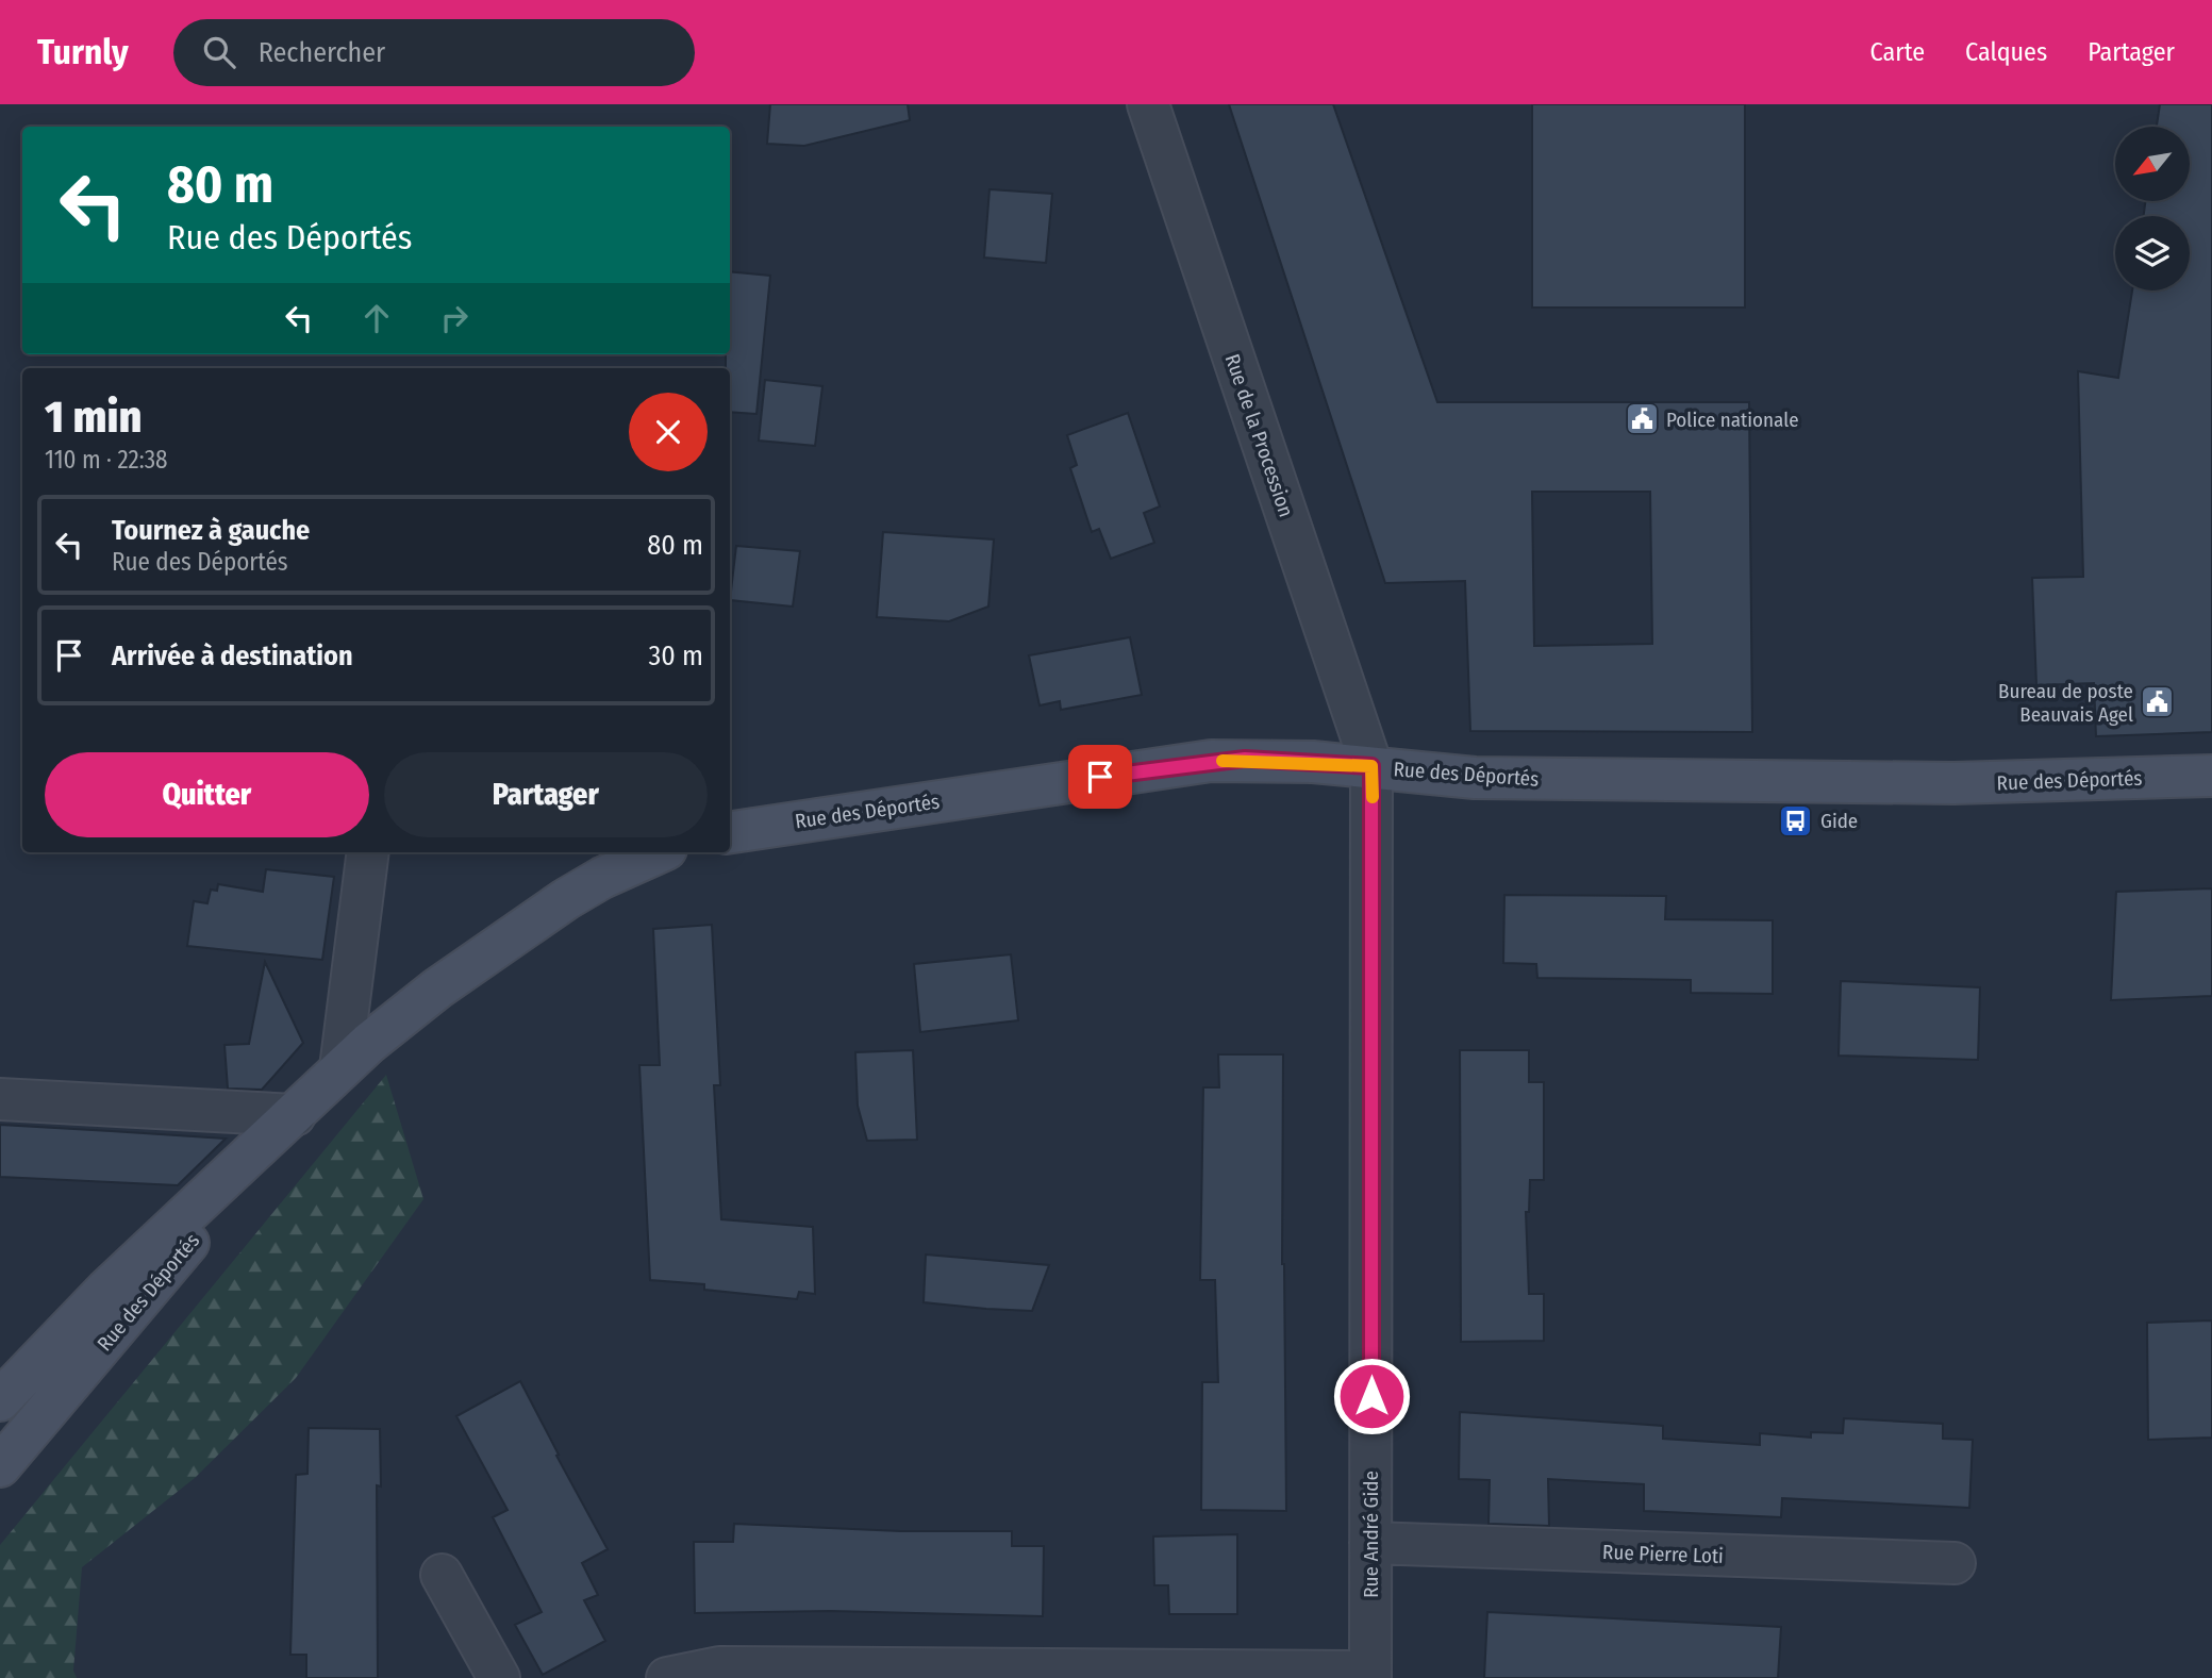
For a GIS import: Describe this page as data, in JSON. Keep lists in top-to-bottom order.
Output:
{
  "streets": {
    "street": [
      "Rue de la Procession",
      "Rue des Déportés",
      "Rue André Gide",
      "Rue Pierre Loti"
    ]
  },
  "crossings": [
    ["Rue de la Procession", "Rue des Déportés"],
    ["Rue de la Procession", "Rue André Gide"],
    ["Rue des Déportés", "Rue André Gide"],
    ["Rue André Gide", "Rue Pierre Loti"]
  ],
  "places": {
    "public building": ["Police nationale", "Bureau de poste Beauvais Agel"],
    "bus stop": ["Gide"]
  },
  "north": "bottom left",
  "page": {
    "header": "Turnly",
    "search": "Rechercher",
    "nav": ["Carte", "Calques", "Partager"],
    "turn": ["80 m", "Rue des Déportés"],
    "heading": ["1 min", "110 m · 22:38"],
    "list": [
      {
        "name": "Tournez à gauche",
        "note": "Rue des Déportés",
        "value": "80 m"
      },
      {
        "name": "Arrivée à destination",
        "value": "30 m"
      }
    ],
    "buttons": ["Quitter", "Partager"]
  }
}
